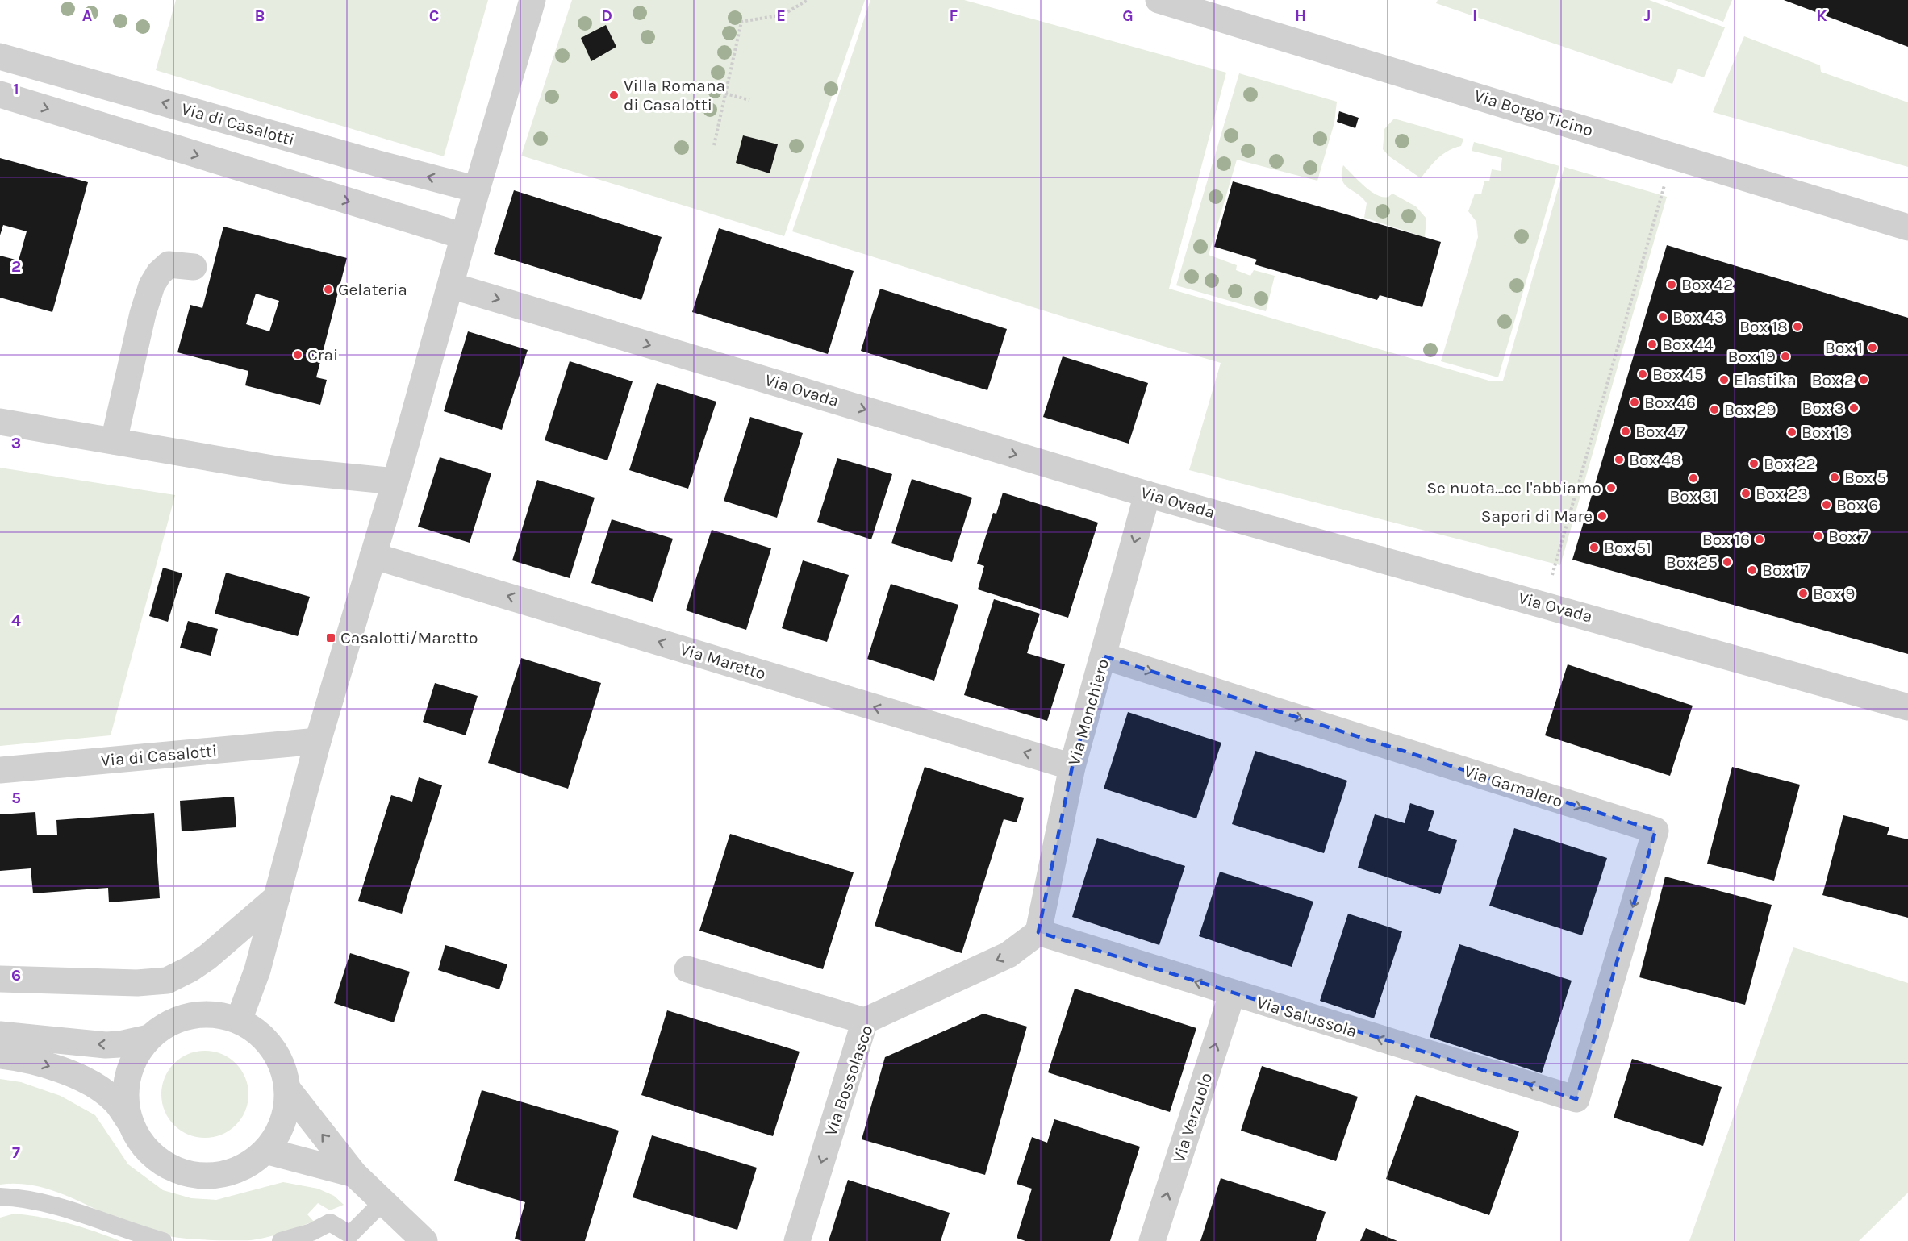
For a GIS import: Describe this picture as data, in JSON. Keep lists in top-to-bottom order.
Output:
{
  "streets": {
    "street": [
      "Via Borgo Ticino",
      "Via di Casalotti",
      "Via Ovada",
      "Via Maretto",
      "Via Monchiero",
      "Via Gamalero",
      "Via Salussola",
      "Via Bossolasco",
      "Via Verzuolo"
    ]
  },
  "crossings": [
    ["Via Ovada", "Via Monchiero"],
    ["Via Maretto", "Via Monchiero"],
    ["Via Monchiero", "Via Gamalero"],
    ["Via Monchiero", "Via Salussola"],
    ["Via Monchiero", "Via Bossolasco"],
    ["Via Gamalero", "Via Salussola"],
    ["Via Salussola", "Via Bossolasco"],
    ["Via Salussola", "Via Verzuolo"]
  ],
  "one_way": [
    "Via Ovada",
    "Via Maretto",
    "Via Monchiero",
    "Via Salussola",
    "Via Bossolasco",
    "Via Verzuolo"
  ],
  "places": {
    "other": [
      "Villa Romana di Casalotti",
      "Box 42",
      "Gelateria",
      "Box 43",
      "Box 18",
      "Box 44",
      "Box 1",
      "Crai",
      "Box 19",
      "Box 45",
      "Elastika",
      "Box 2",
      "Box 46",
      "Box 3",
      "Box 29",
      "Box 47",
      "Box 13",
      "Box 48",
      "Box 22",
      "Box 5",
      "Box 31",
      "Se nuota...ce l'abbiamo",
      "Box 23",
      "Box 6",
      "Sapori di Mare",
      "Box 7",
      "Box 16",
      "Box 51",
      "Box 25",
      "Box 17",
      "Box 9"
    ],
    "transit": ["Casalotti/Maretto"]
  },
  "grid": {
    "columns": [
      "A",
      "B",
      "C",
      "D",
      "E",
      "F",
      "G",
      "H",
      "I",
      "J",
      "K"
    ],
    "rows": [
      "1",
      "2",
      "3",
      "4",
      "5",
      "6",
      "7"
    ]
  }
}
